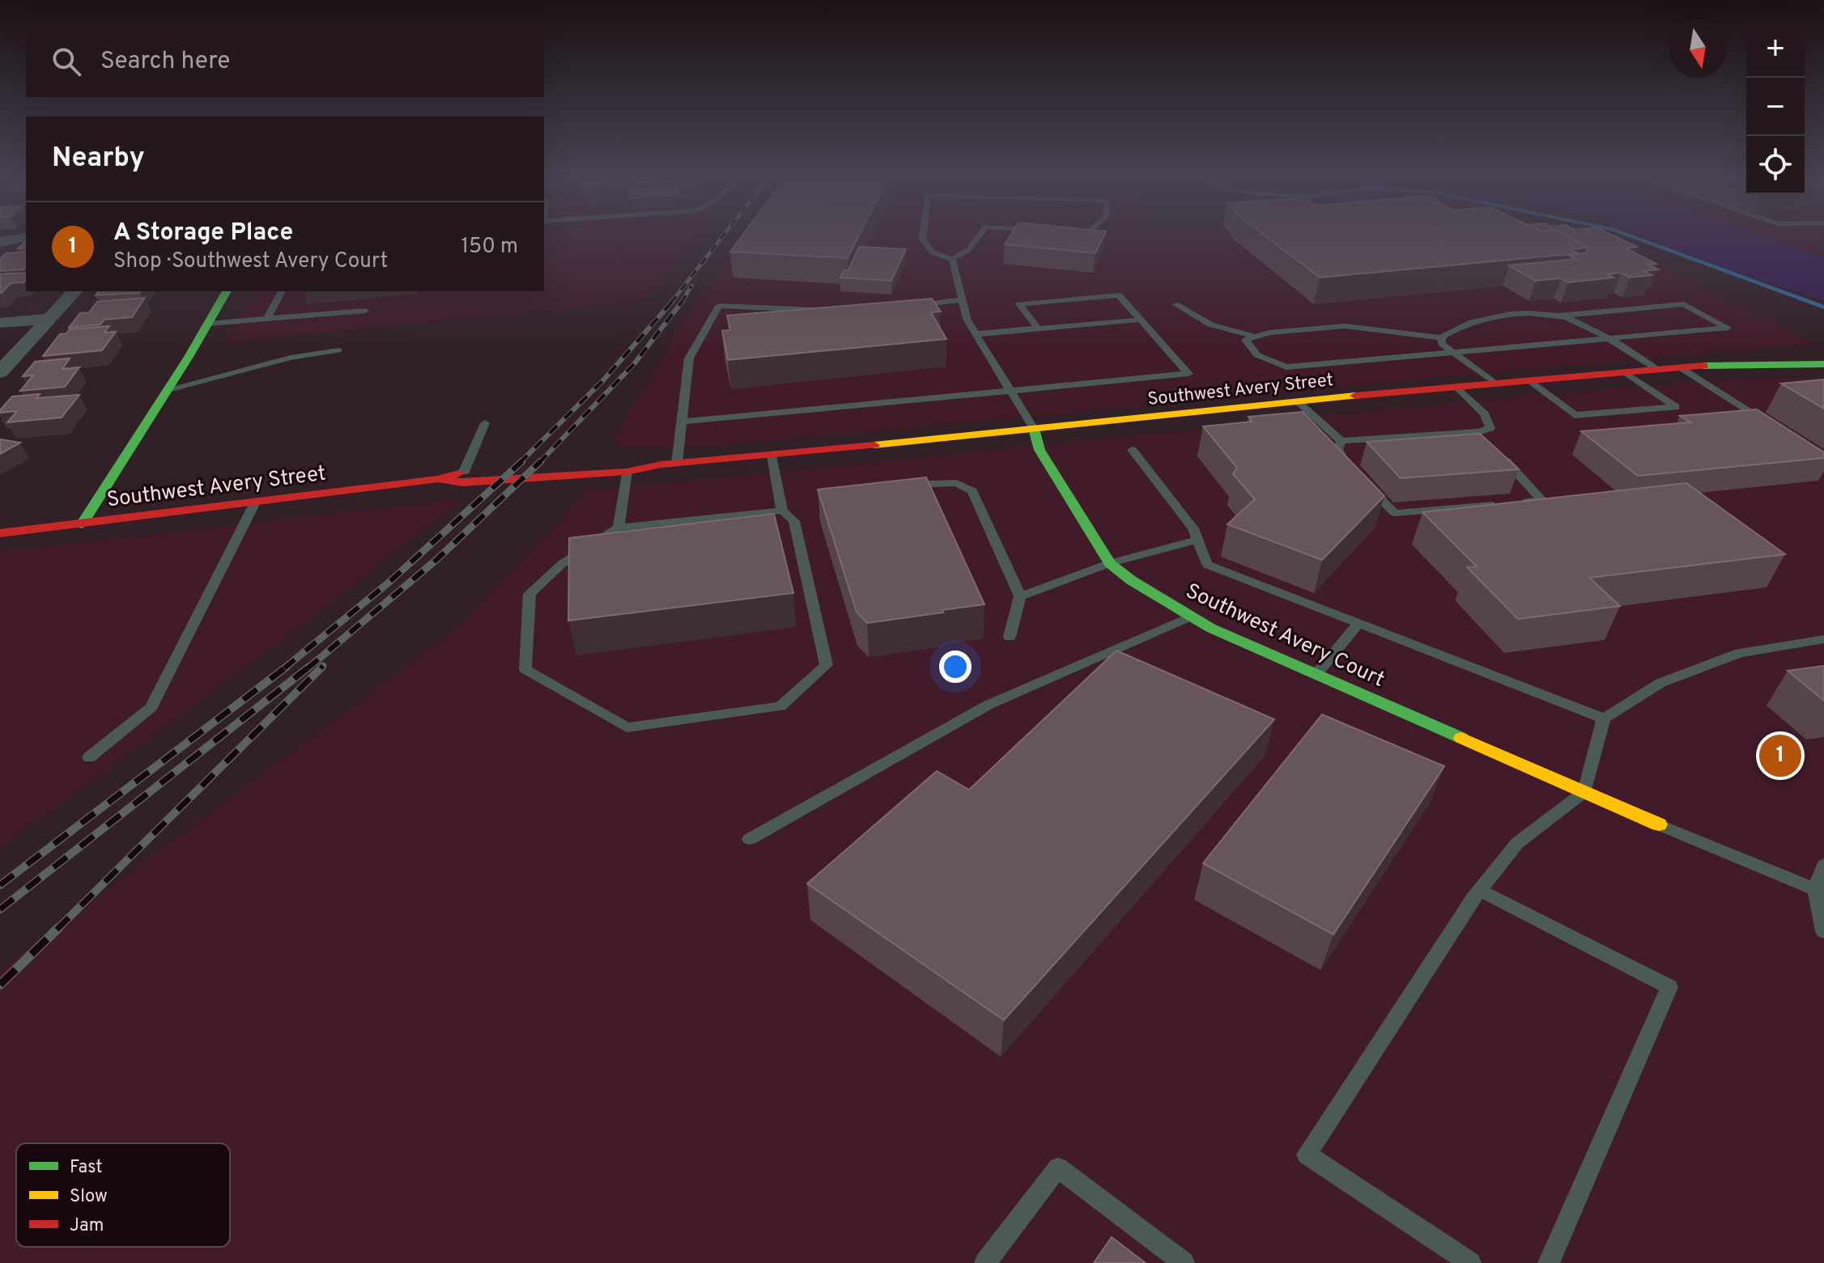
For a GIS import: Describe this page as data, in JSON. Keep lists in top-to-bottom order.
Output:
{
  "streets": {
    "main road": ["Southwest Avery Street", "Southwest Avery Court"]
  },
  "crossings": [
    ["Southwest Avery Street", "Southwest Avery Court"]
  ],
  "legend": ["Fast", "Slow", "Jam"],
  "north": "bottom",
  "page": {
    "map_buttons": ["+", "−"],
    "search": "Search here",
    "heading": "Nearby",
    "list": [
      {
        "mark": "1",
        "name": "A Storage Place",
        "note": "Shop · Southwest Avery Court",
        "value": "150 m"
      }
    ],
    "pins": "1"
  }
}
